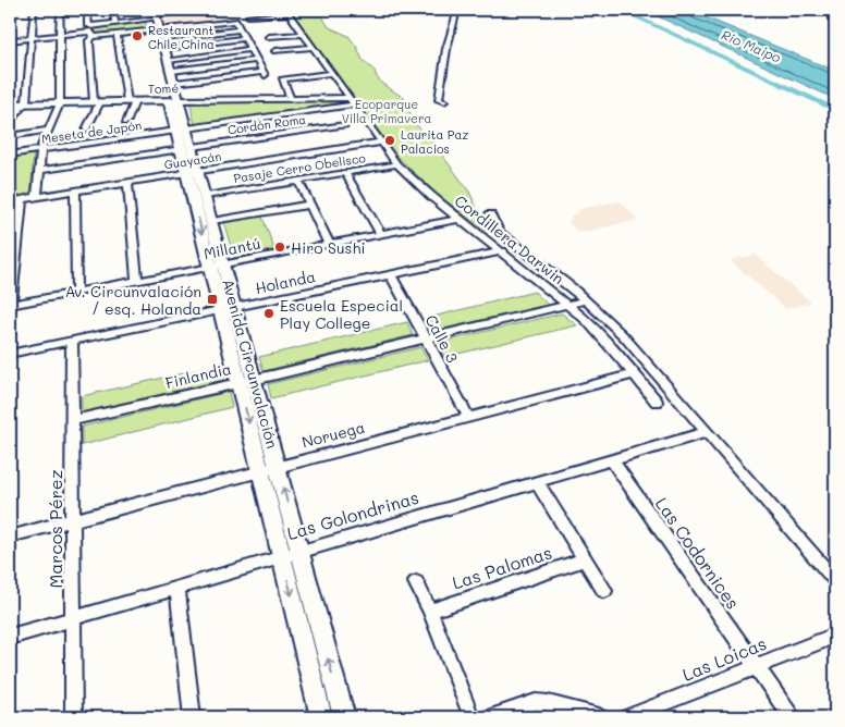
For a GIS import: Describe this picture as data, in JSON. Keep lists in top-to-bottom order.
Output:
{
  "streets": {
    "street": [
      "Tomé",
      "Cordón Roma",
      "Meseta de Japón",
      "Guayacán",
      "Pasaje Cerro Obelisco",
      "Cordillera Darwin",
      "Millantú",
      "Holanda",
      "Calle 3",
      "Avenida Circunvalación",
      "Finlandia",
      "Noruega",
      "Las Golondrinas",
      "Marcos Pérez",
      "Las Codornices",
      "Las Palomas",
      "Las Loicas"
    ]
  },
  "crossings": [
    ["Tomé", "Meseta de Japón"],
    ["Tomé", "Cordillera Darwin"],
    ["Tomé", "Avenida Circunvalación"],
    ["Cordón Roma", "Avenida Circunvalación"],
    ["Meseta de Japón", "Cordillera Darwin"],
    ["Meseta de Japón", "Avenida Circunvalación"],
    ["Guayacán", "Cordillera Darwin"],
    ["Guayacán", "Avenida Circunvalación"],
    ["Pasaje Cerro Obelisco", "Cordillera Darwin"],
    ["Pasaje Cerro Obelisco", "Avenida Circunvalación"],
    ["Cordillera Darwin", "Millantú"],
    ["Cordillera Darwin", "Holanda"],
    ["Cordillera Darwin", "Finlandia"],
    ["Cordillera Darwin", "Noruega"],
    ["Millantú", "Avenida Circunvalación"],
    ["Holanda", "Calle 3"],
    ["Holanda", "Avenida Circunvalación"],
    ["Holanda", "Marcos Pérez"],
    ["Calle 3", "Finlandia"],
    ["Calle 3", "Noruega"],
    ["Avenida Circunvalación", "Finlandia"],
    ["Avenida Circunvalación", "Noruega"],
    ["Avenida Circunvalación", "Las Golondrinas"],
    ["Finlandia", "Marcos Pérez"],
    ["Noruega", "Marcos Pérez"],
    ["Las Golondrinas", "Marcos Pérez"],
    ["Las Golondrinas", "Las Codornices"],
    ["Las Codornices", "Las Loicas"]
  ],
  "water": ["Río Maipo"],
  "parks": ["Ecoparque Villa Primavera"],
  "places": {
    "other": [
      "Restaurant Chile China",
      "Laurita Paz Palacios",
      "Hiro Sushi",
      "Escuela Especial Play College"
    ],
    "transit": ["Av. Circunvalación / esq. Holanda"]
  }
}
